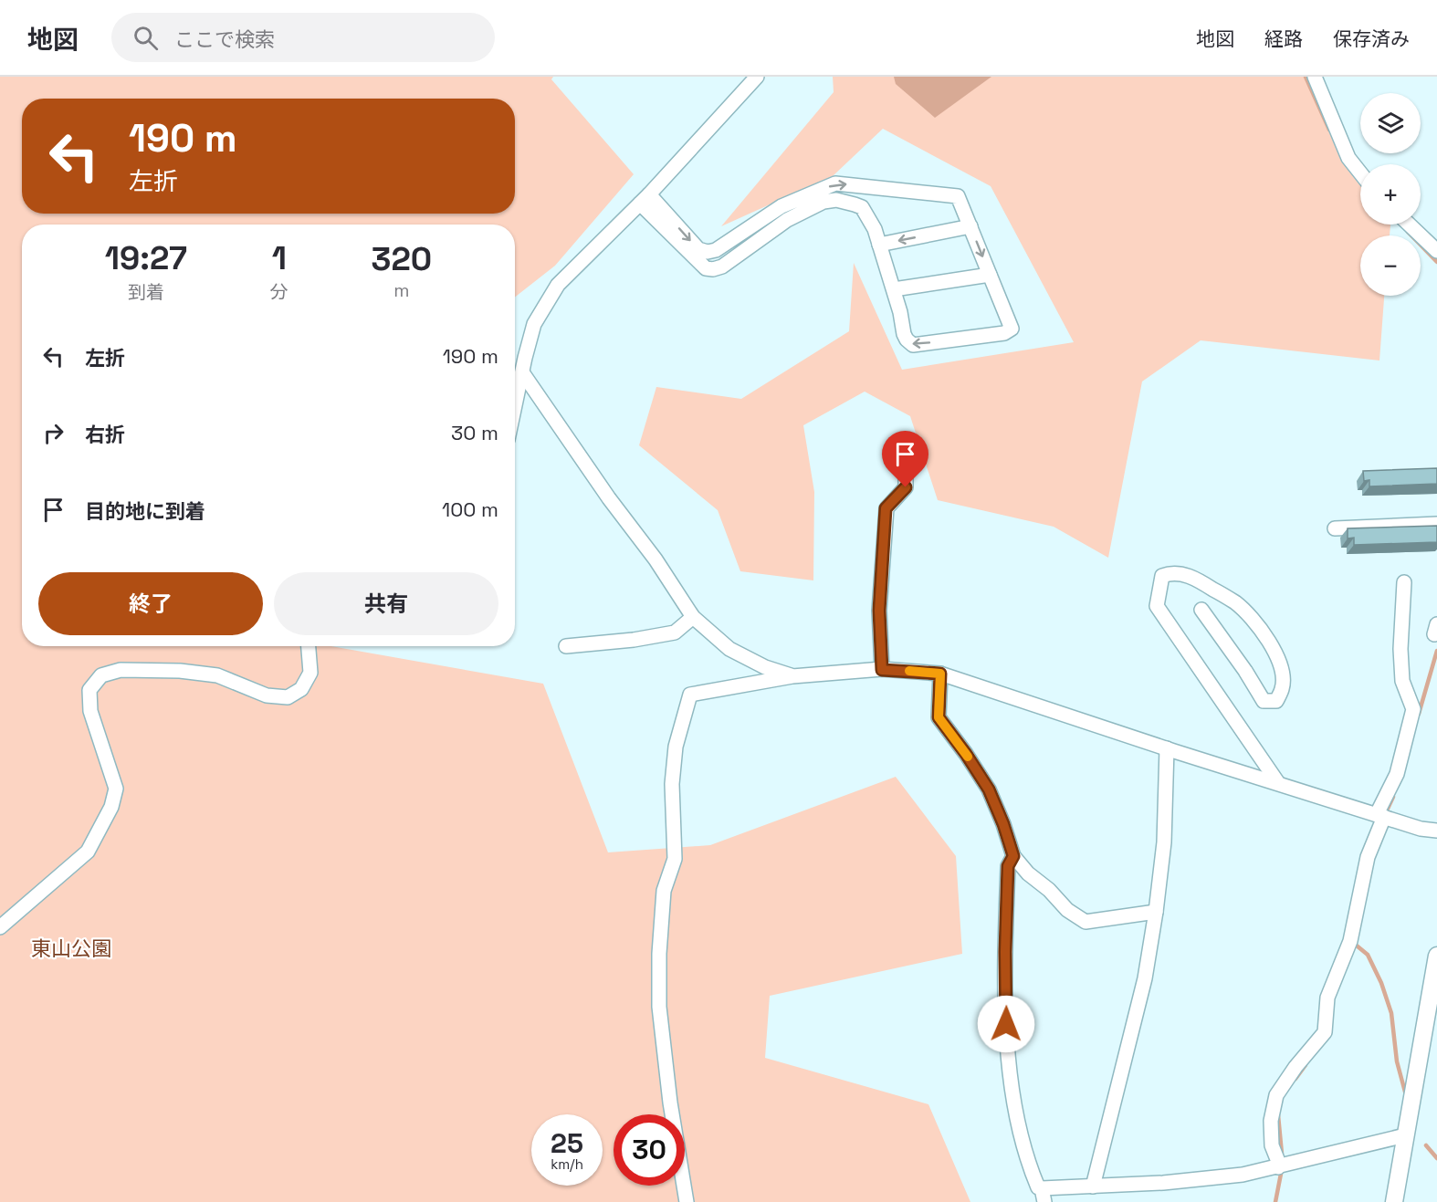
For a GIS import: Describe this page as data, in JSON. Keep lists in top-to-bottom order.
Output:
{
  "parks": ["東山公園"],
  "page": {
    "header": "地図",
    "search": "ここで検索",
    "nav": ["地図", "経路", "保存済み"],
    "map_buttons": ["+", "−"],
    "turn": ["190 m", "左折"],
    "eta": [
      "19:27",
      "到着",
      "1",
      "分",
      "320",
      "m"
    ],
    "list": [
      {
        "name": "左折",
        "value": "190 m"
      },
      {
        "name": "右折",
        "value": "30 m"
      },
      {
        "name": "目的地に到着",
        "value": "100 m"
      }
    ],
    "buttons": ["終了", "共有"],
    "speed": "25 km/h",
    "limit": "30"
  }
}
